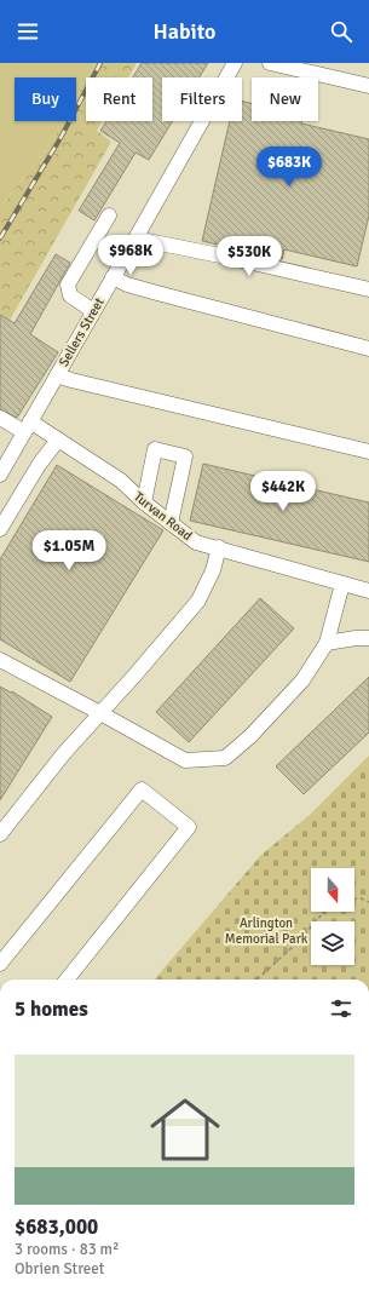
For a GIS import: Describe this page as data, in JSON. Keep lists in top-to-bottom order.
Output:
{
  "streets": {
    "street": ["Sellers Street", "Turvan Road"]
  },
  "crossings": [
    ["Sellers Street", "Turvan Road"]
  ],
  "parks": ["Arlington Memorial Park"],
  "north": "bottom",
  "page": {
    "header": "Habito",
    "chip": [
      "Buy",
      "Rent",
      "Filters",
      "New"
    ],
    "price": [
      "$683K",
      "$968K",
      "$530K",
      "$442K",
      "$1.05M"
    ],
    "heading": "5 homes",
    "list": [
      {
        "name": "$683,000",
        "note": "3 rooms · 83 m² · Obrien Street"
      }
    ]
  }
}
